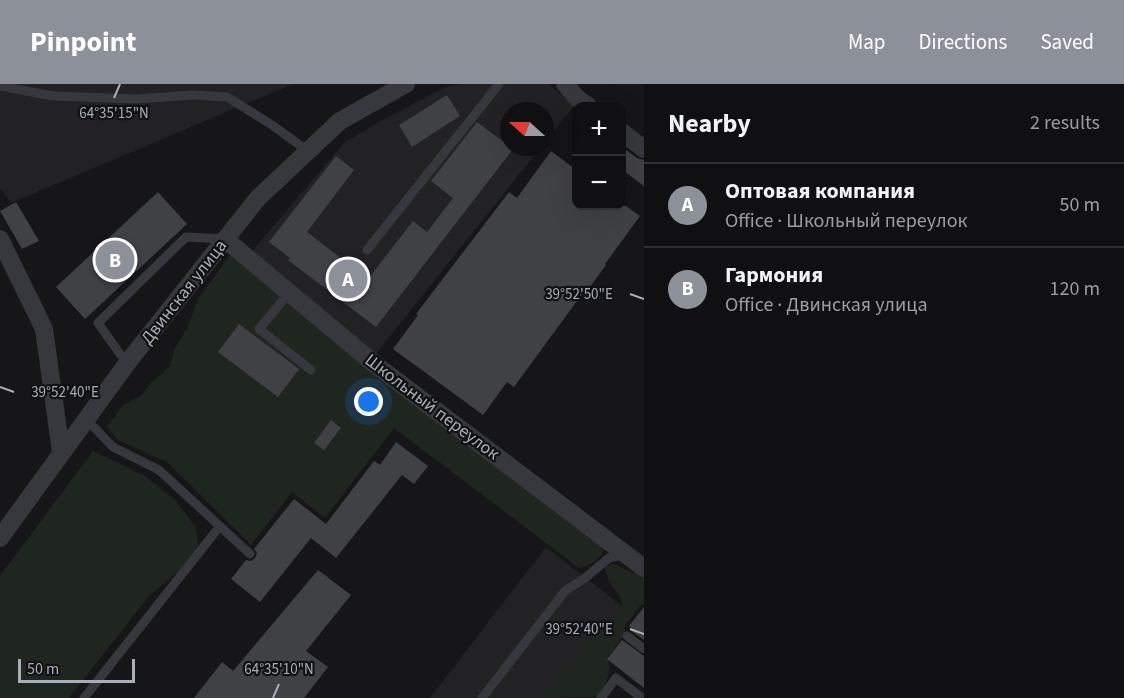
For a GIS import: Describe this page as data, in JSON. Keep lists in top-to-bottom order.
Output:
{
  "streets": {
    "street": ["Двинская улица", "Школьный переулок"]
  },
  "crossings": [
    ["Двинская улица", "Школьный переулок"]
  ],
  "scale_bar": "50 m",
  "north": "left",
  "page": {
    "header": "Pinpoint",
    "nav": ["Map", "Directions", "Saved"],
    "heading": ["Nearby", "2 results"],
    "map_buttons": ["+", "−"],
    "list": [
      {
        "mark": "A",
        "name": "Оптовая компания",
        "note": "Office · Школьный переулок",
        "value": "50 m"
      },
      {
        "mark": "B",
        "name": "Гармония",
        "note": "Office · Двинская улица",
        "value": "120 m"
      }
    ],
    "pins": ["B", "A"],
    "scale": "50 m"
  },
  "coordinates": [
    "64°35'15\"N",
    "39°52'50\"E",
    "39°52'40\"E",
    "64°35'10\"N"
  ]
}
